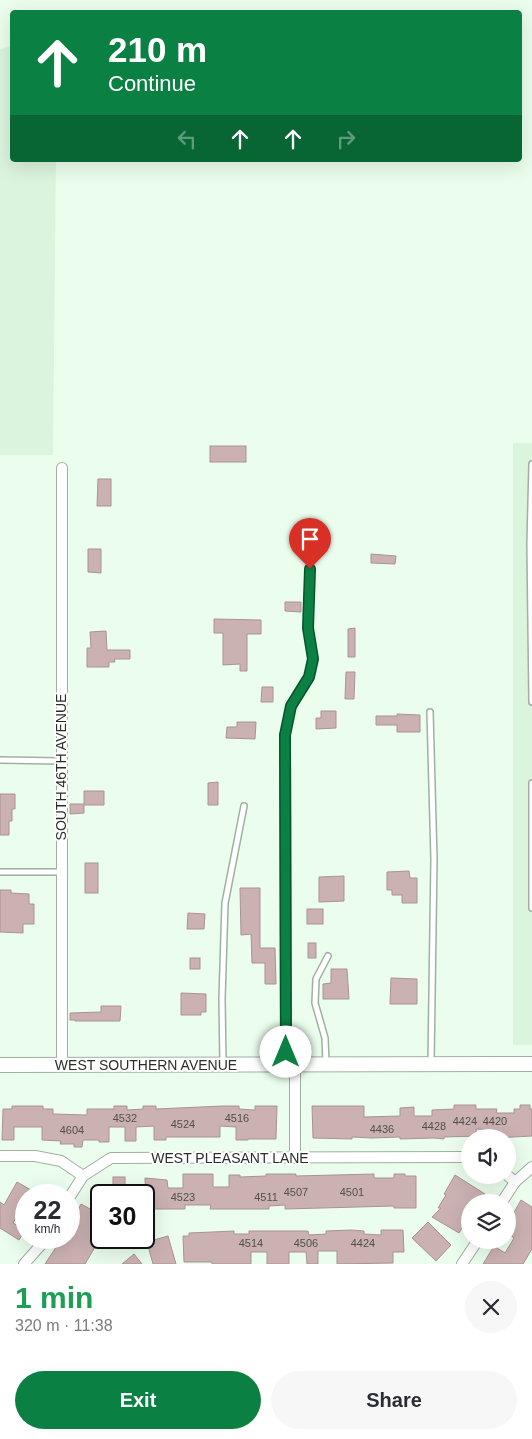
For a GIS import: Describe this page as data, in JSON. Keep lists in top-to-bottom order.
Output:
{
  "streets": {
    "main road": ["WEST SOUTHERN AVENUE"],
    "street": ["SOUTH 46TH AVENUE", "WEST PLEASANT LANE"]
  },
  "crossings": [
    ["SOUTH 46TH AVENUE", "WEST SOUTHERN AVENUE"]
  ],
  "house_numbers": [
    "4532",
    "4516",
    "4424",
    "4420",
    "4524",
    "4428",
    "4436",
    "4604",
    "4507",
    "4501",
    "4523",
    "4511",
    "4514",
    "4506",
    "4424"
  ],
  "page": {
    "turn": ["210 m", "Continue"],
    "speed": "22 km/h",
    "limit": "30",
    "heading": ["1 min", "320 m · 11:38"],
    "buttons": ["Exit", "Share"]
  }
}
